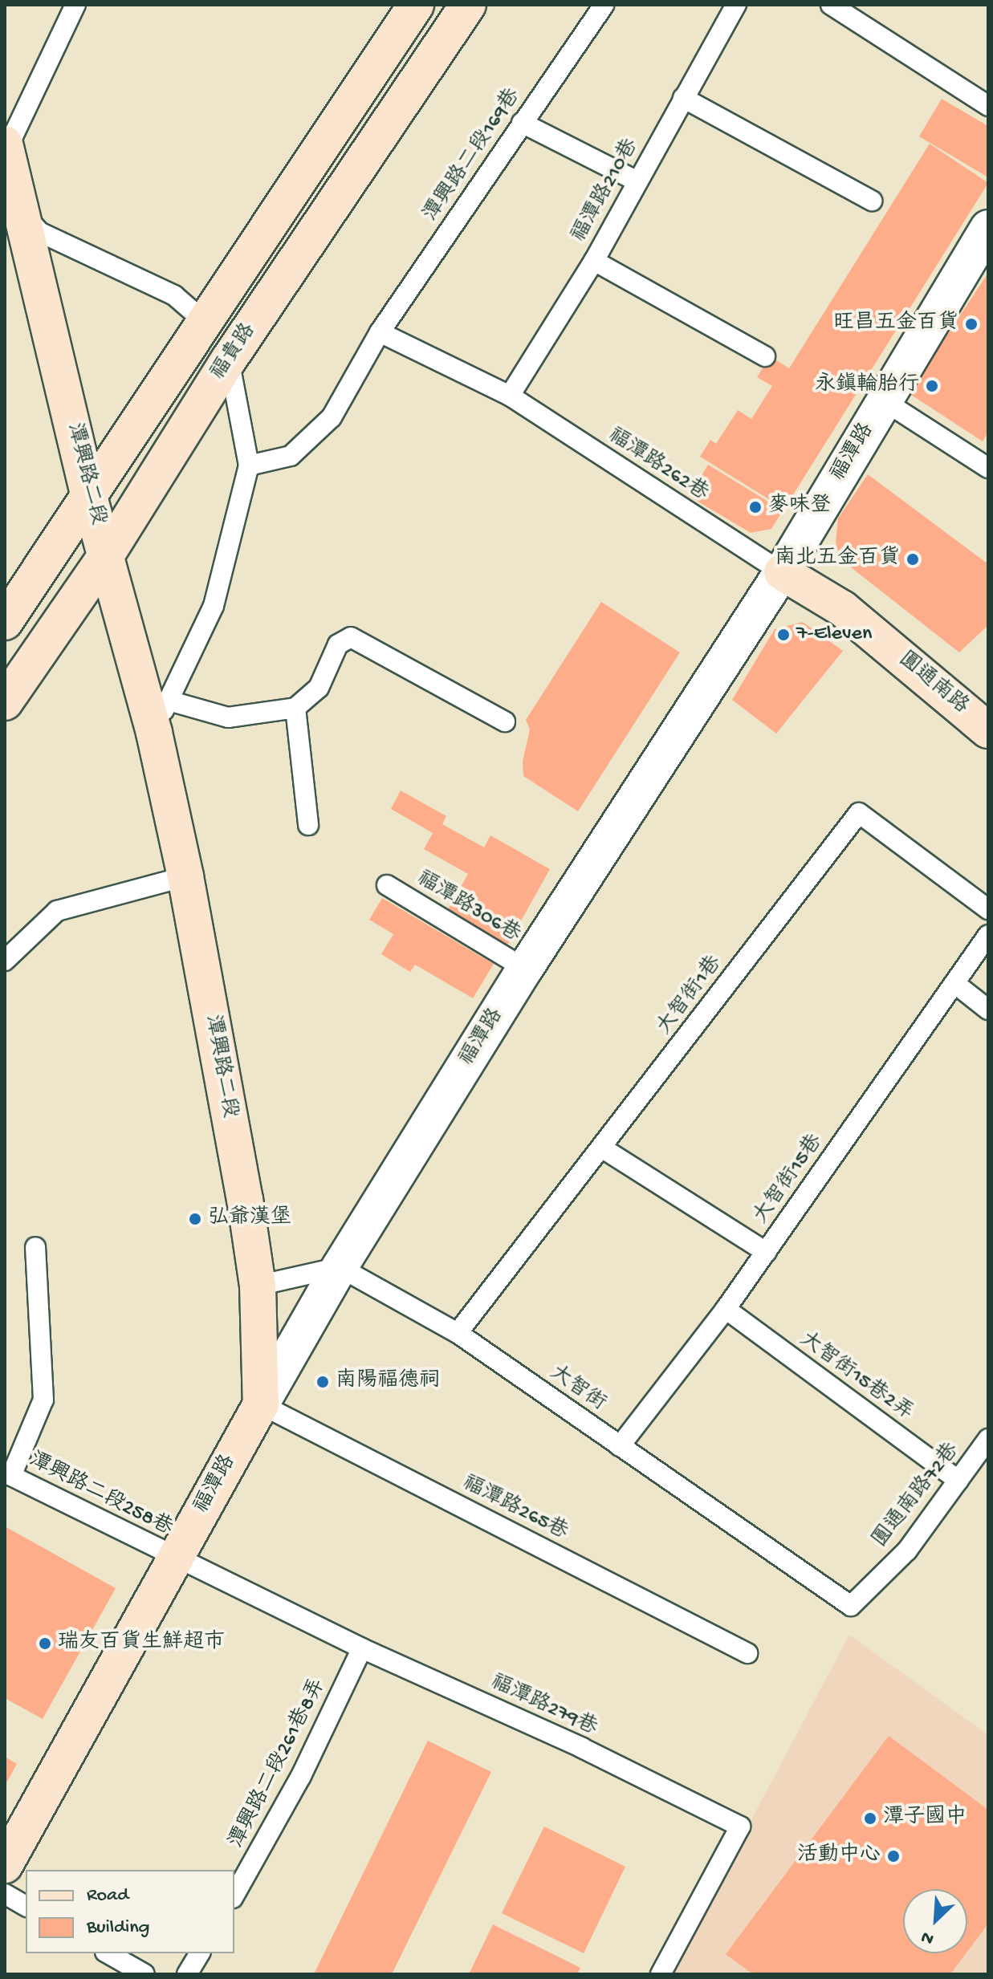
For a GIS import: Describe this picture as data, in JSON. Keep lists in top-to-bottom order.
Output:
{
  "streets": {
    "street": [
      "福貴路",
      "福潭路",
      "潭興路二段",
      "圓通南路"
    ],
    "lane": [
      "潭興路二段169巷",
      "福潭路210巷",
      "福潭路262巷",
      "福潭路306巷",
      "大智街1巷",
      "大智街15巷",
      "大智街15巷2弄",
      "大智街",
      "潭興路二段258巷",
      "圓通南路72巷",
      "福潭路265巷",
      "福潭路279巷",
      "潭興路二段261巷8弄"
    ]
  },
  "crossings": [
    ["潭興路二段169巷", "福潭路262巷"],
    ["福潭路210巷", "福潭路262巷"],
    ["福貴路", "潭興路二段"],
    ["福潭路", "福潭路262巷"],
    ["福潭路", "潭興路二段"],
    ["福潭路", "圓通南路"],
    ["福潭路", "福潭路306巷"],
    ["福潭路", "大智街"],
    ["福潭路", "潭興路二段258巷"],
    ["福潭路", "福潭路265巷"],
    ["福潭路", "福潭路279巷"],
    ["福潭路262巷", "圓通南路"],
    ["潭興路二段", "福潭路265巷"],
    ["大智街1巷", "大智街"],
    ["大智街15巷", "大智街15巷2弄"],
    ["大智街15巷", "大智街"],
    ["大智街15巷2弄", "圓通南路72巷"],
    ["大智街", "圓通南路72巷"],
    ["潭興路二段258巷", "福潭路279巷"],
    ["福潭路279巷", "潭興路二段261巷8弄"]
  ],
  "places": [
    "旺昌五金百貨",
    "永鎮輪胎行",
    "麥味登",
    "南北五金百貨",
    "7-Eleven",
    "弘爺漢堡",
    "南陽福德祠",
    "瑞友百貨生鮮超市",
    "潭子國中",
    "活動中心"
  ],
  "legend": ["Road", "Building"],
  "north": "bottom left"
}
